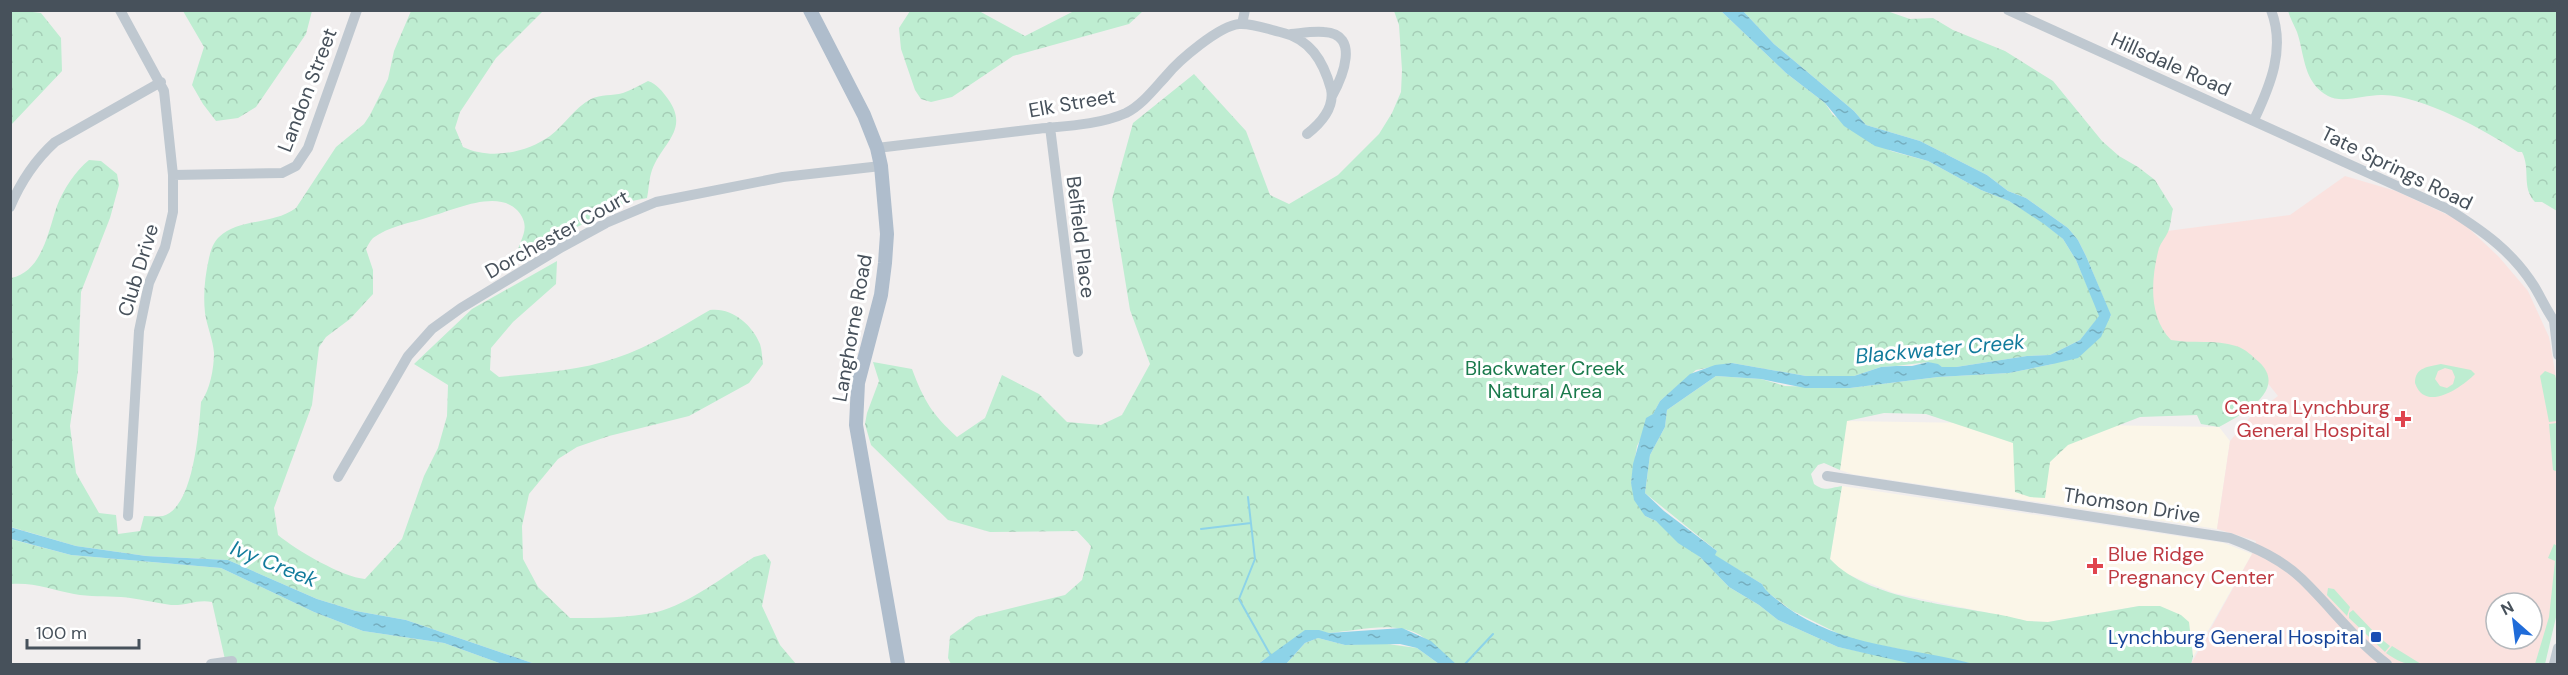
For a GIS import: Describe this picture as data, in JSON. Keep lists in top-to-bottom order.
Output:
{
  "streets": {
    "main road": ["Langhorne Road"],
    "street": [
      "Hillsdale Road",
      "Landon Street",
      "Elk Street",
      "Tate Springs Road",
      "Dorchester Court",
      "Belfield Place",
      "Club Drive",
      "Thomson Drive"
    ]
  },
  "crossings": [
    ["Hillsdale Road", "Tate Springs Road"],
    ["Landon Street", "Club Drive"],
    ["Elk Street", "Belfield Place"],
    ["Elk Street", "Langhorne Road"],
    ["Dorchester Court", "Langhorne Road"]
  ],
  "water": ["Blackwater Creek", "Ivy Creek"],
  "parks": ["Blackwater Creek Natural Area"],
  "places": {
    "health": ["Centra Lynchburg General Hospital", "Blue Ridge Pregnancy Center"],
    "transit": ["Lynchburg General Hospital"]
  },
  "scale_bar": "100 m",
  "north": "top left"
}
